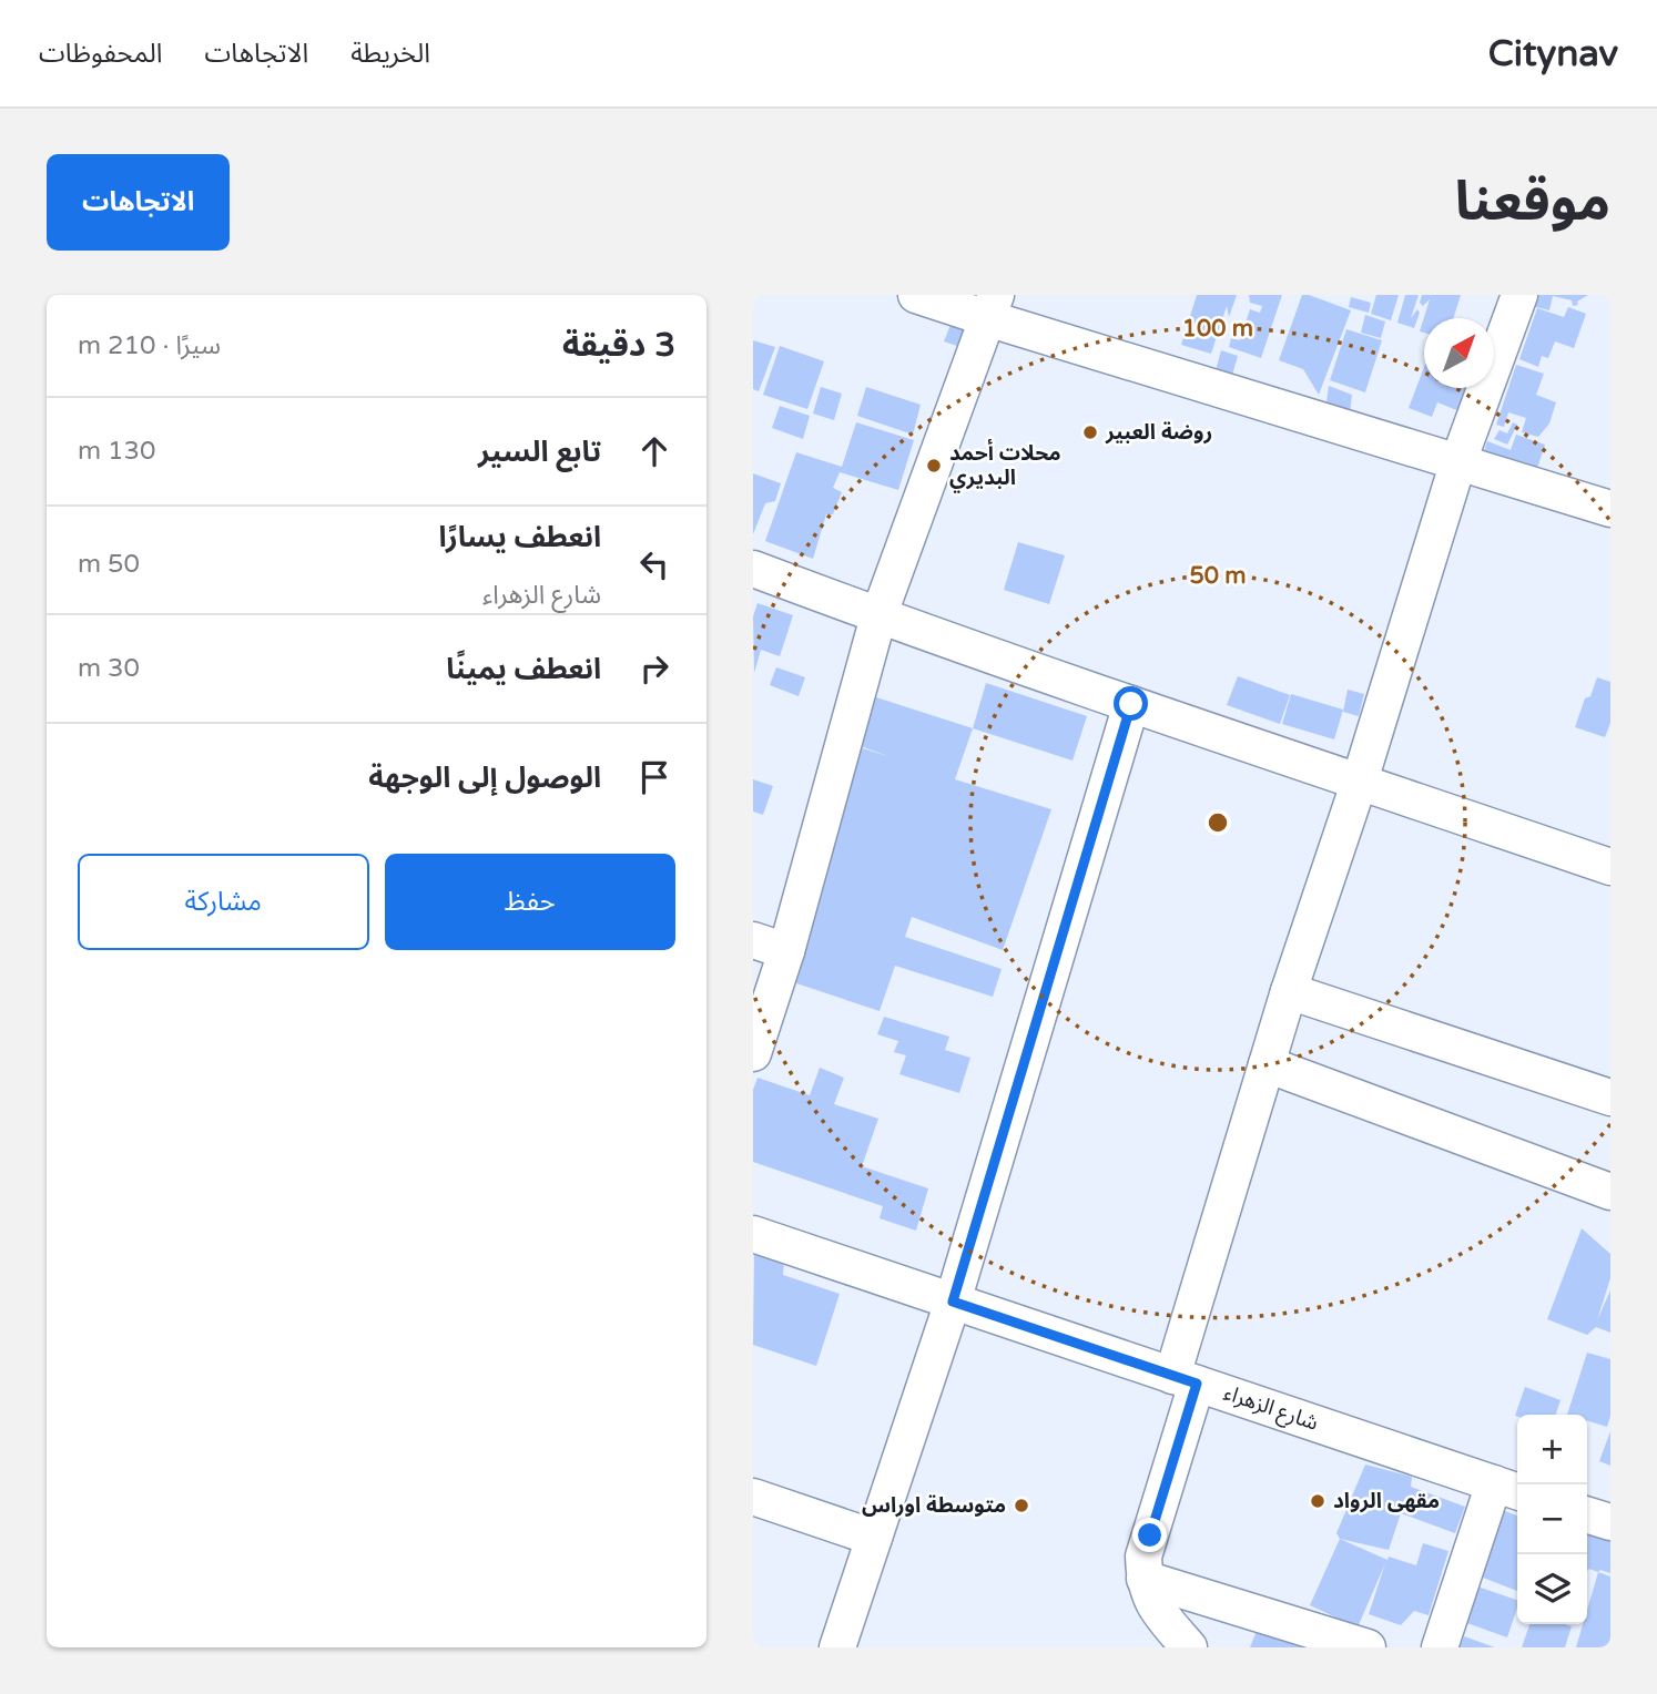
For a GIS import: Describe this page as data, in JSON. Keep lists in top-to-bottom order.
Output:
{
  "streets": {
    "street": ["شارع الزهراء"]
  },
  "places": [
    "روضة العبير",
    "محلات أحمد البديري",
    "مقهى الرواد",
    "متوسطة اوراس"
  ],
  "north": "top right",
  "page": {
    "header": "Citynav",
    "nav": ["الخريطة", "الاتجاهات", "المحفوظات"],
    "title": "موقعنا",
    "buttons": [
      "الاتجاهات",
      ["حفظ", "مشاركة"]
    ],
    "heading": ["3 دقيقة", "سيرًا · 210 m"],
    "list": [
      ["تابع السير", "130 m"],
      ["انعطف يسارًا", "شارع الزهراء", "50 m"],
      ["انعطف يمينًا", "30 m"],
      "الوصول إلى الوجهة"
    ],
    "map_buttons": ["+", "−"]
  },
  "rings": ["100 m", "50 m"]
}
